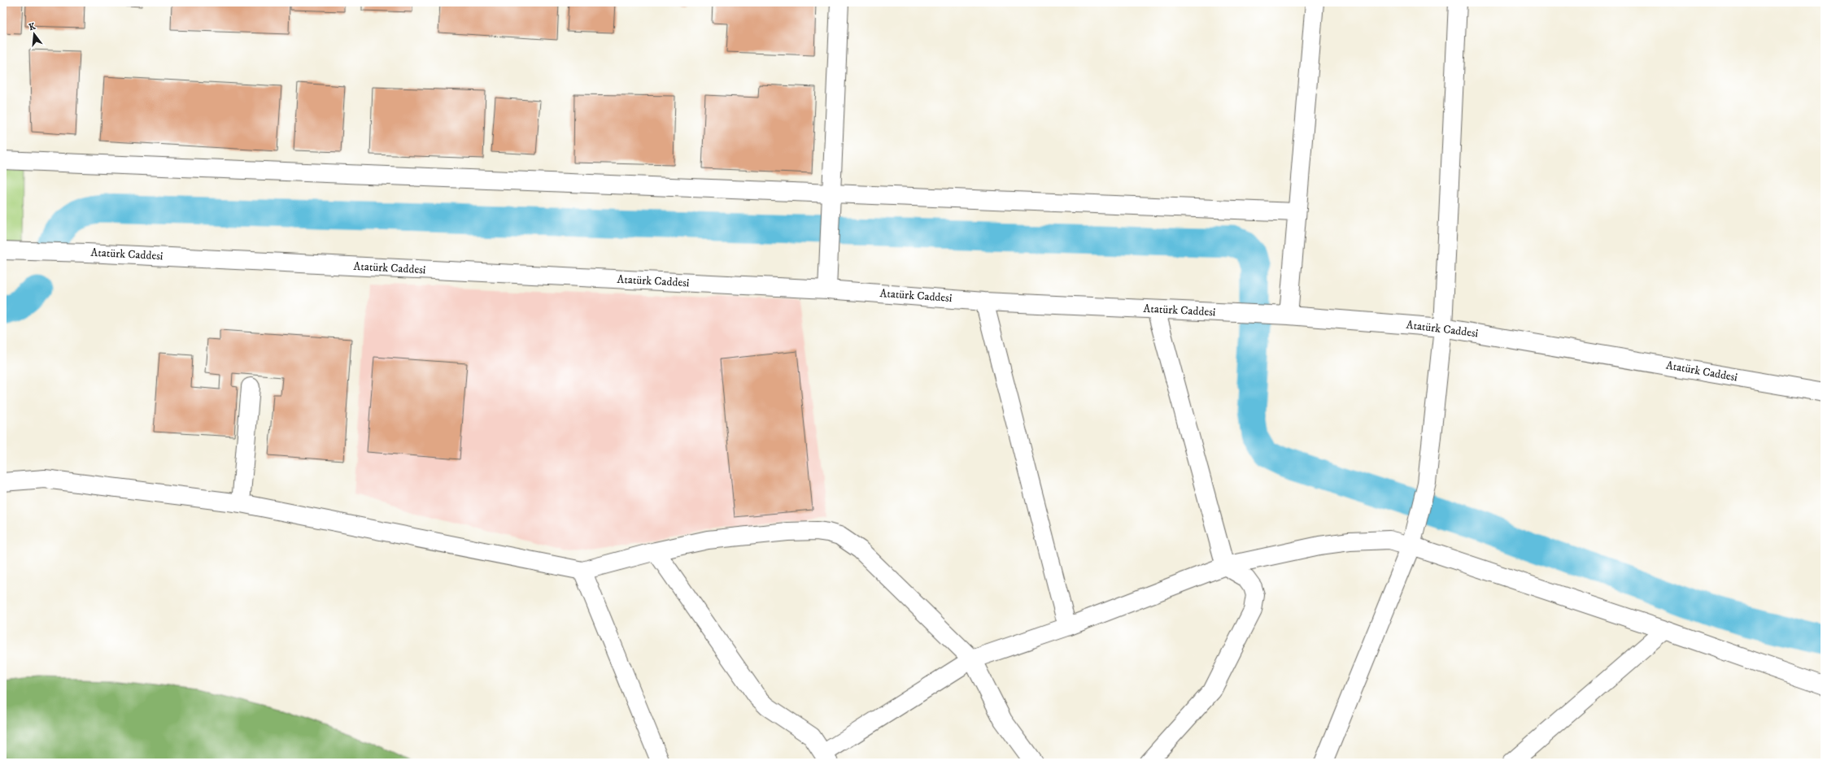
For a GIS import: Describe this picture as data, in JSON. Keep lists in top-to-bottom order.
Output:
{
  "streets": {
    "street": ["Atatürk Caddesi"]
  },
  "north": "top"
}
